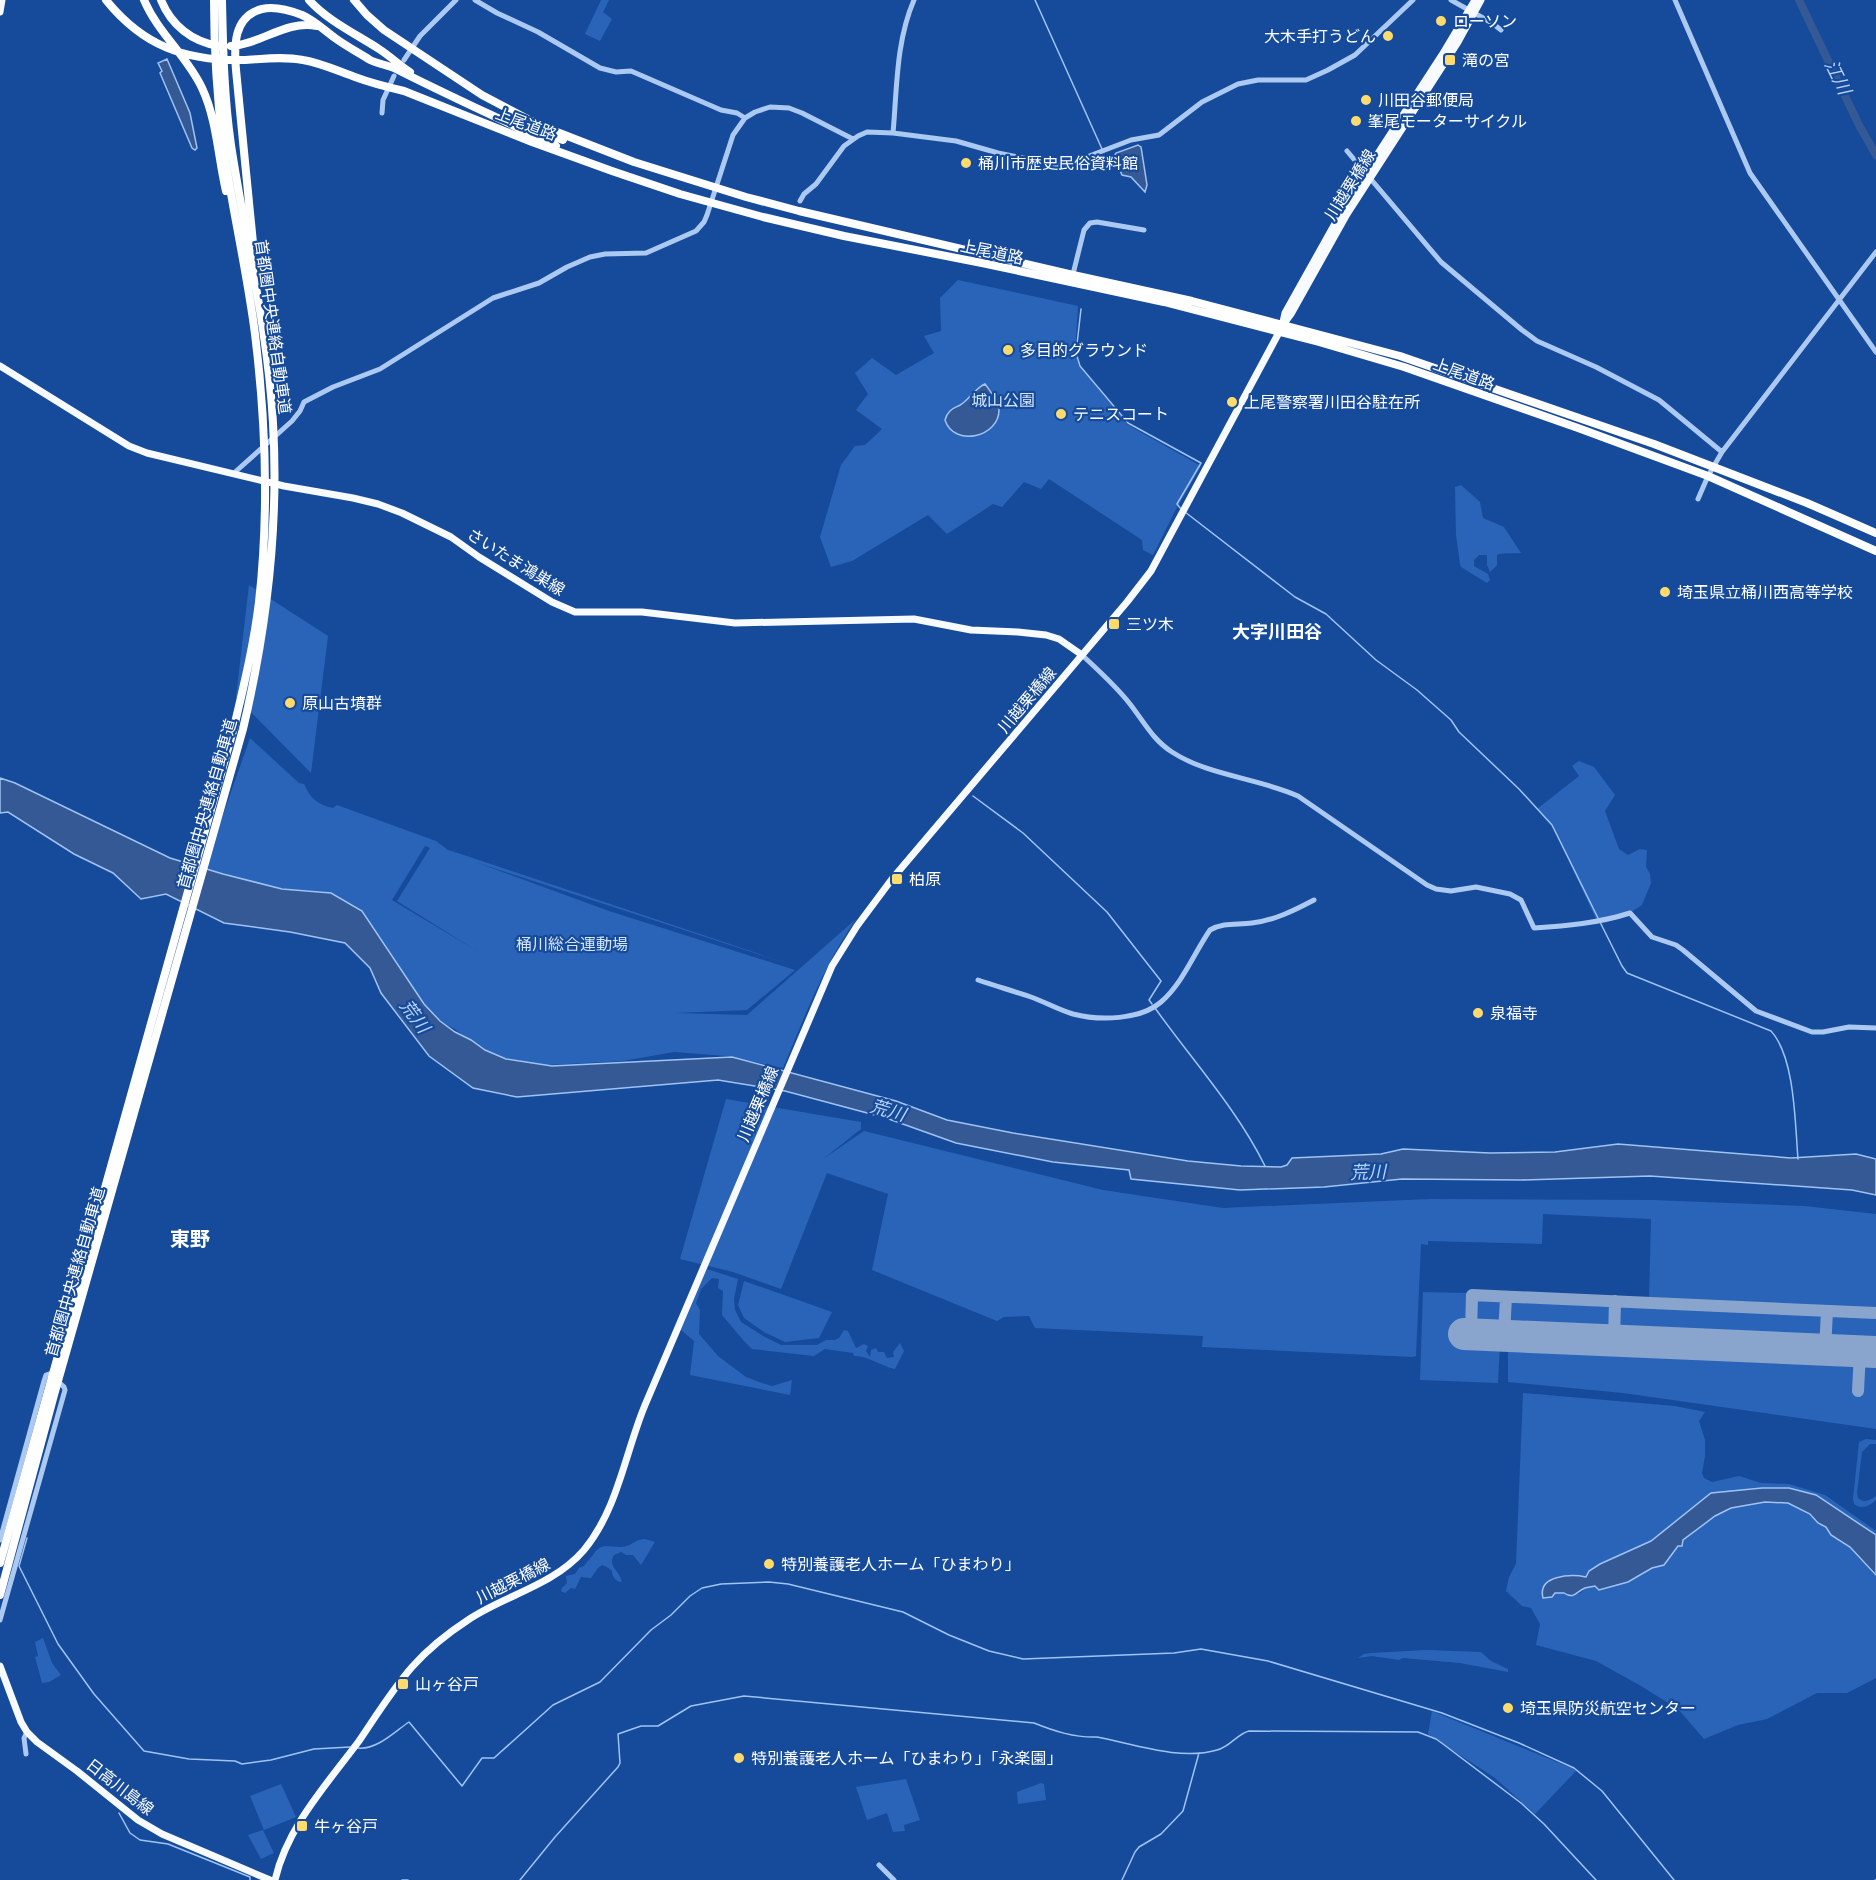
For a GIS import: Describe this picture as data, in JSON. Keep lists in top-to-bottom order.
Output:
{
  "streets": {
    "highway": ["上尾道路", "首都圏中央連絡自動車道"],
    "main road": ["川越栗橋線", "さいたま鴻巣線", "日高川島線"]
  },
  "crossings": [
    ["上尾道路", "川越栗橋線"],
    ["川越栗橋線", "さいたま鴻巣線"],
    ["川越栗橋線", "日高川島線"]
  ],
  "districts": ["大字川田谷", "東野"],
  "water": ["江川", "荒川"],
  "parks": ["城山公園", "桶川総合運動場"],
  "places": {
    "other": [
      "ローソン",
      "大木手打うどん",
      "川田谷郵便局",
      "峯尾モーターサイクル",
      "桶川市歴史民俗資料館",
      "多目的グラウンド",
      "上尾警察署川田谷駐在所",
      "テニスコート",
      "埼玉県立桶川西高等学校",
      "原山古墳群",
      "泉福寺",
      "特別養護老人ホーム「ひまわり」",
      "埼玉県防災航空センター",
      "特別養護老人ホーム「ひまわり」「永楽園」"
    ],
    "transit": [
      "滝の宮",
      "三ツ木",
      "柏原",
      "山ヶ谷戸",
      "牛ヶ谷戸"
    ]
  }
}
